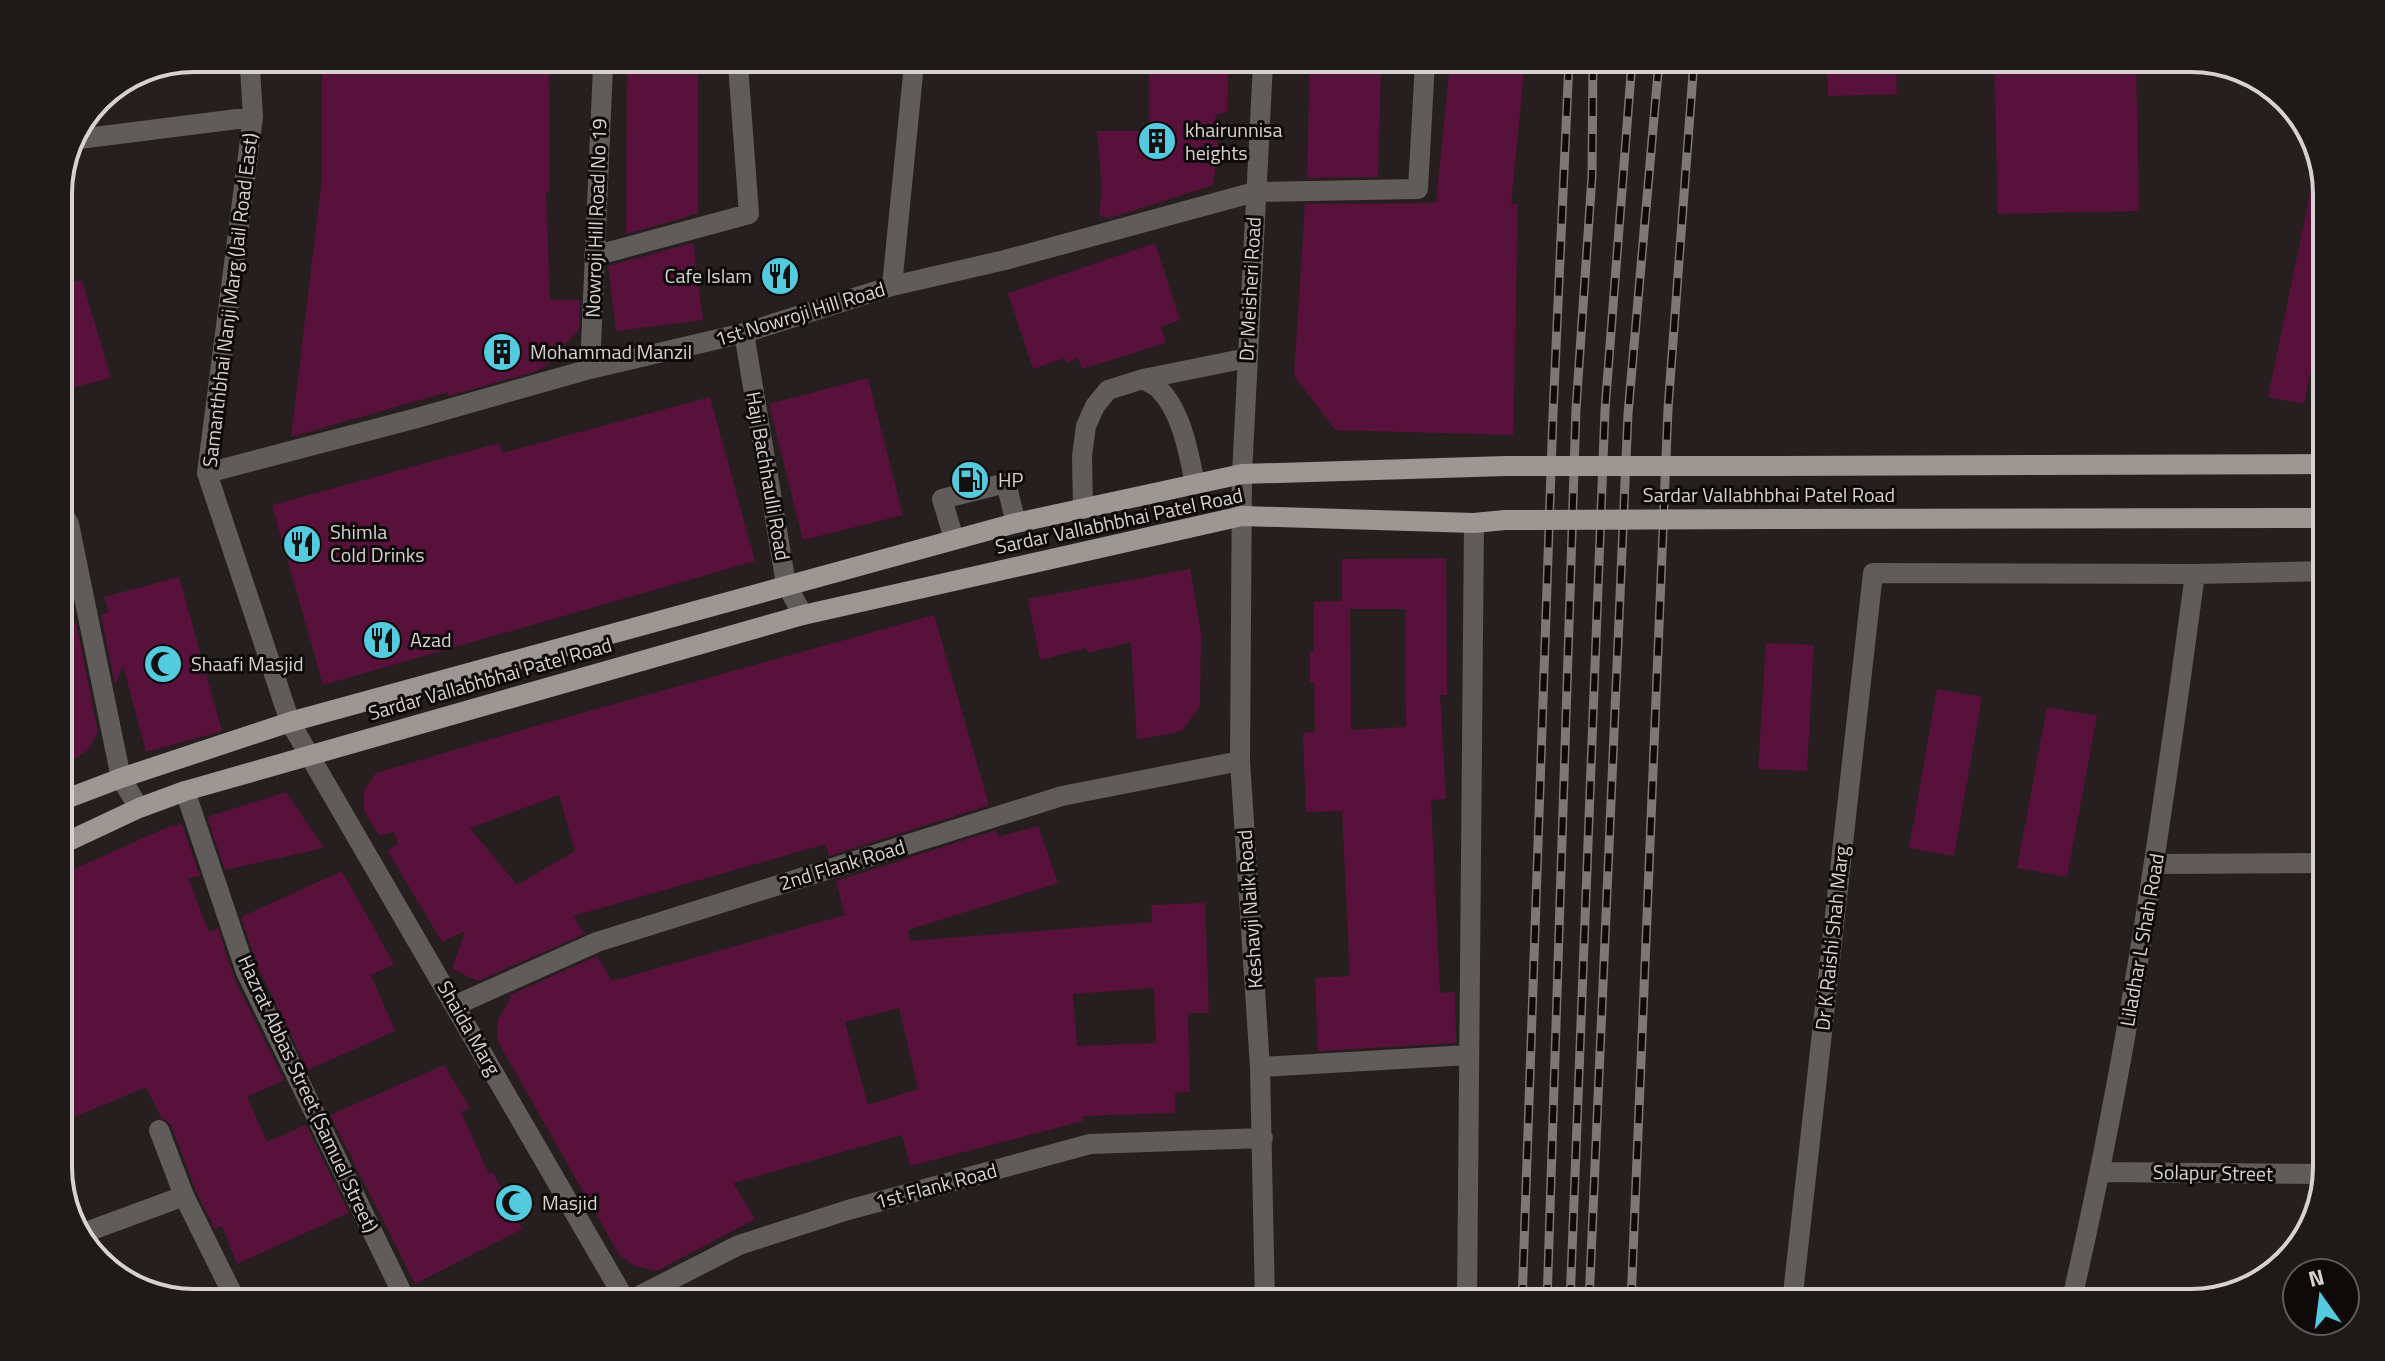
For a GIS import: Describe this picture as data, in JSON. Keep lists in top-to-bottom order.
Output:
{
  "streets": {
    "main road": ["Sardar Vallabhbhai Patel Road"],
    "street": [
      "Nowroji Hill Road No 19",
      "Dr Meisheri Road",
      "Samanthbhai Nanji Marg (Jail Road East)",
      "1st Nowroji Hill Road",
      "Haji Bachhaulli Road",
      "2nd Flank Road",
      "Keshavji Naik Road",
      "Dr K Raishi Shah Marg",
      "Liladhar L Shah Road",
      "Shaida Marg",
      "Hazrat Abbas Street (Samuel Street)",
      "Solapur Street",
      "1st Flank Road"
    ]
  },
  "crossings": [
    ["Nowroji Hill Road No 19", "1st Nowroji Hill Road"],
    ["Dr Meisheri Road", "1st Nowroji Hill Road"],
    ["Dr Meisheri Road", "Sardar Vallabhbhai Patel Road"],
    ["Dr Meisheri Road", "Keshavji Naik Road"],
    ["Samanthbhai Nanji Marg (Jail Road East)", "1st Nowroji Hill Road"],
    ["Samanthbhai Nanji Marg (Jail Road East)", "Sardar Vallabhbhai Patel Road"],
    ["Samanthbhai Nanji Marg (Jail Road East)", "Shaida Marg"],
    ["1st Nowroji Hill Road", "Haji Bachhaulli Road"],
    ["Haji Bachhaulli Road", "Sardar Vallabhbhai Patel Road"],
    ["Sardar Vallabhbhai Patel Road", "Keshavji Naik Road"],
    ["Sardar Vallabhbhai Patel Road", "Shaida Marg"],
    ["Sardar Vallabhbhai Patel Road", "Hazrat Abbas Street (Samuel Street)"],
    ["2nd Flank Road", "Keshavji Naik Road"],
    ["2nd Flank Road", "Shaida Marg"],
    ["Keshavji Naik Road", "1st Flank Road"],
    ["Dr K Raishi Shah Marg", "Liladhar L Shah Road"],
    ["Liladhar L Shah Road", "Solapur Street"]
  ],
  "places": {
    "building": ["khairunnisa heights", "Mohammad Manzil"],
    "restaurant": ["Cafe Islam", "Shimla Cold Drinks", "Azad"],
    "fuel station": ["HP"],
    "mosque": ["Shaafi Masjid", "Masjid"]
  },
  "north": "top"
}
